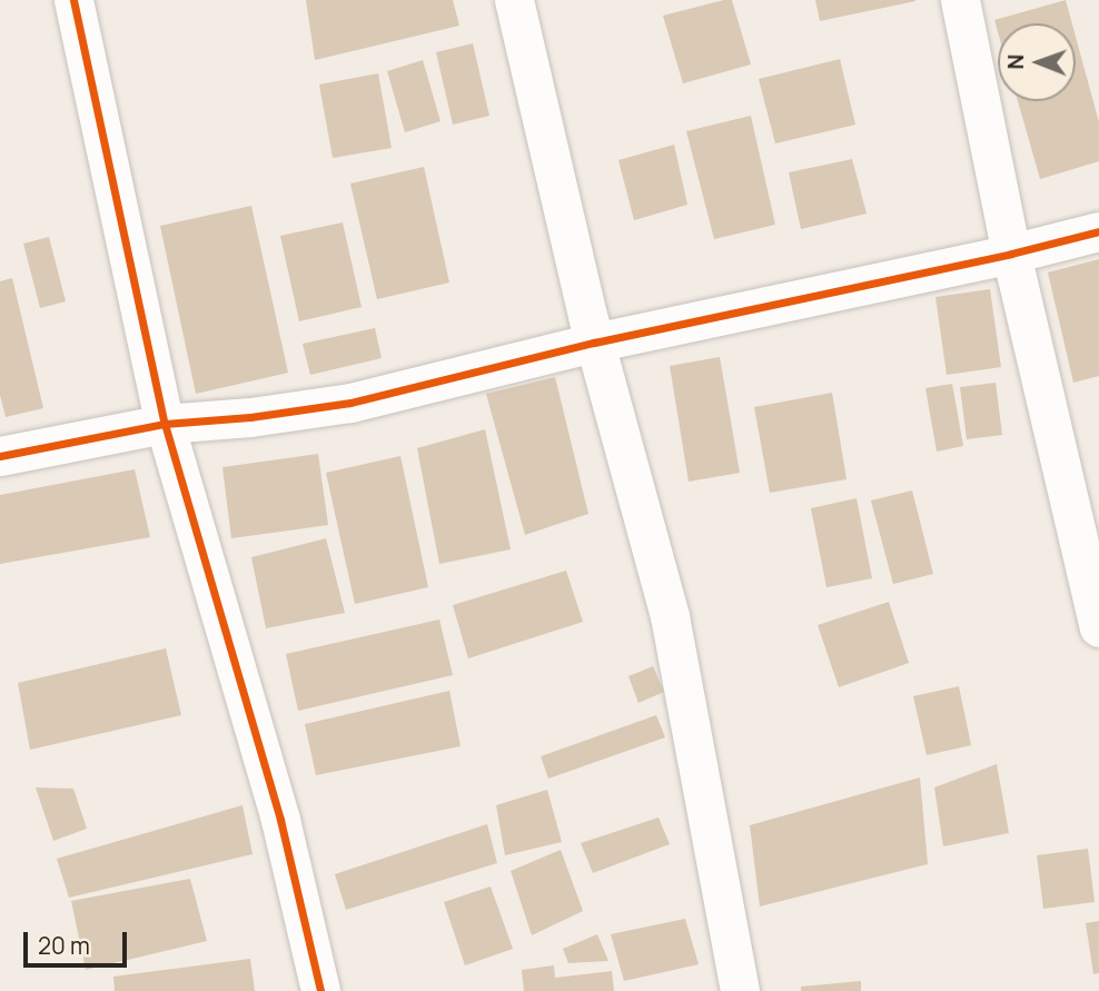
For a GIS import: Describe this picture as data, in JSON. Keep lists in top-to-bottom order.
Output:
{
  "scale_bar": "20 m",
  "north": "left"
}
